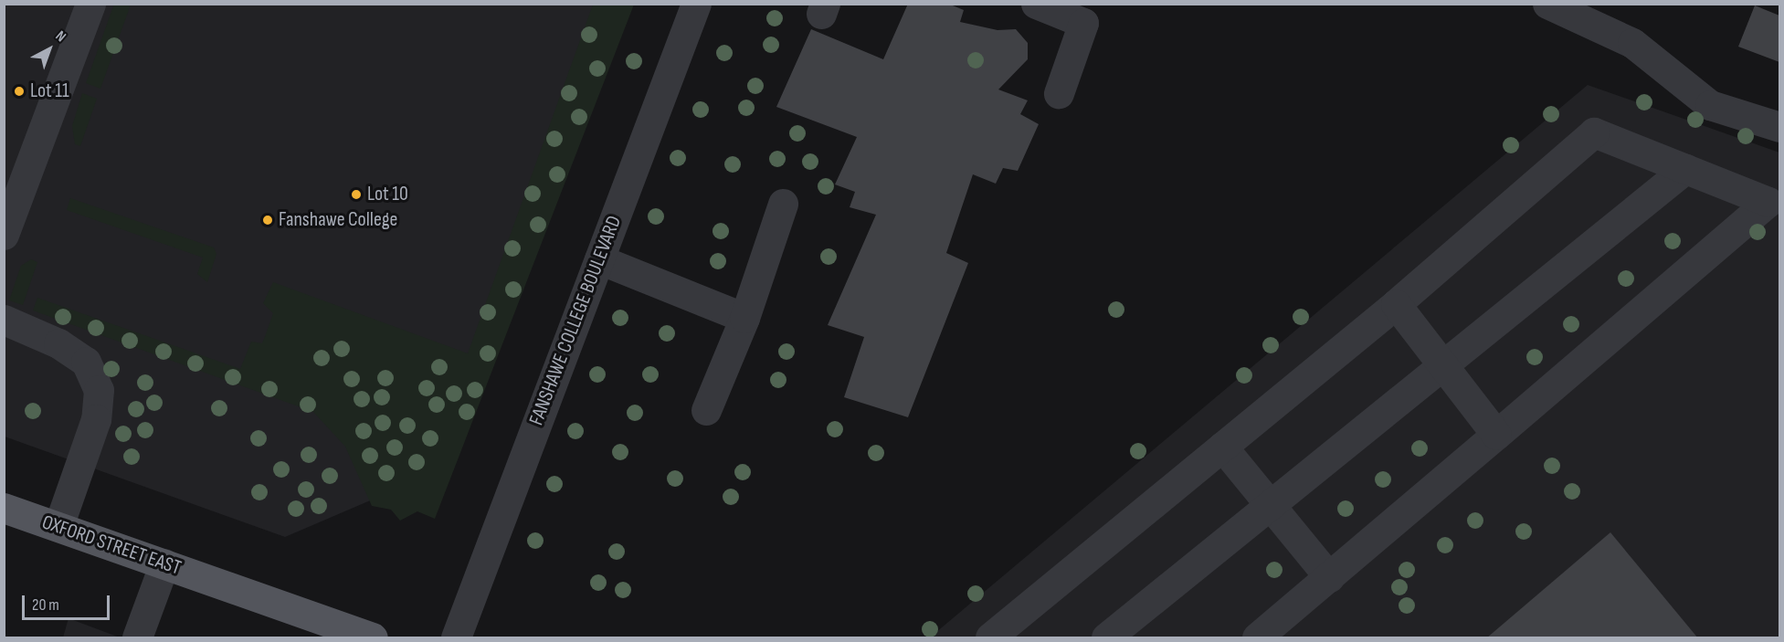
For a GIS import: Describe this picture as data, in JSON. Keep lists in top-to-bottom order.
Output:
{
  "streets": {
    "main road": ["OXFORD STREET EAST"],
    "street": ["FANSHAWE COLLEGE BOULEVARD"]
  },
  "places": ["Lot 11", "Lot 10", "Fanshawe College"],
  "scale_bar": "20 m",
  "north": "top right"
}
